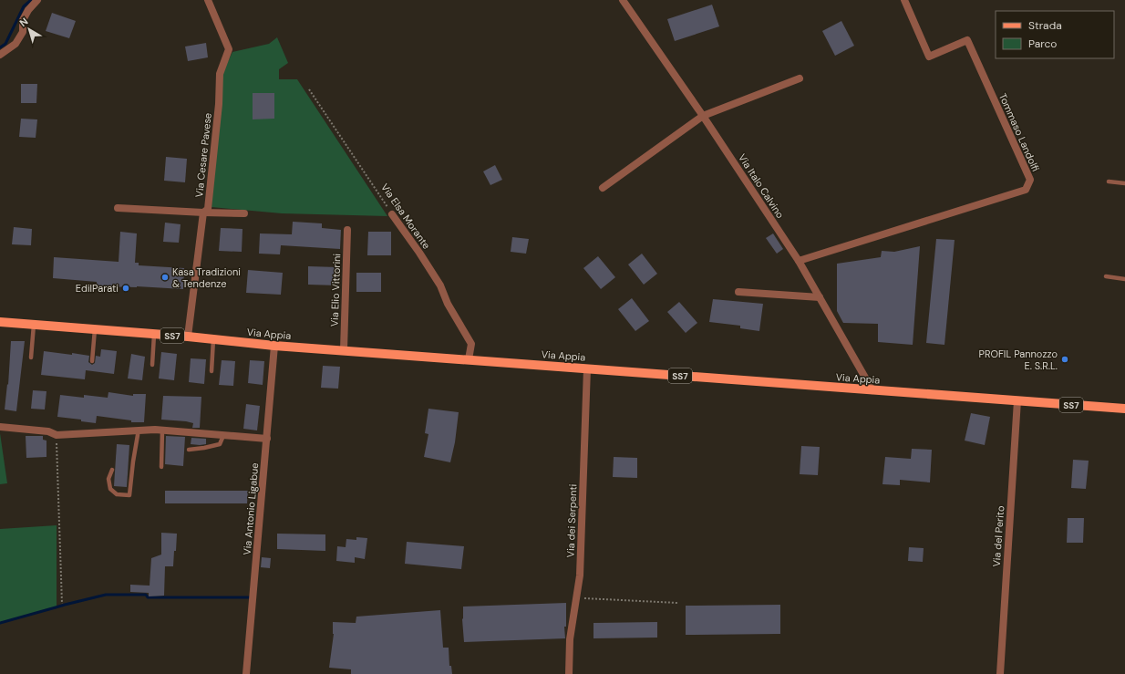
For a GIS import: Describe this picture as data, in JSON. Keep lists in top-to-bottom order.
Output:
{
  "streets": {
    "main road": ["Via Appia", "SS7"],
    "street": [
      "Tommaso Landolfi",
      "Via Cesare Pavese",
      "Via Italo Calvino",
      "Via Elsa Morante",
      "Via Elio Vittorini",
      "Via Antonio Ligabue",
      "Via dei Serpenti",
      "Via del Perito"
    ]
  },
  "crossings": [
    ["Tommaso Landolfi", "Via Italo Calvino"],
    ["Via Cesare Pavese", "Via Appia"],
    ["Via Italo Calvino", "Via Appia"],
    ["Via Elsa Morante", "Via Appia"],
    ["Via Elio Vittorini", "Via Appia"],
    ["Via Appia", "Via Antonio Ligabue"],
    ["Via Appia", "Via dei Serpenti"],
    ["Via Appia", "Via del Perito"]
  ],
  "places": ["Kasa Tradizioni & Tendenze", "EdilParati", "PROFIL Pannozzo E. S.R.L."],
  "legend": ["Strada", "Parco"],
  "north": "top left"
}
